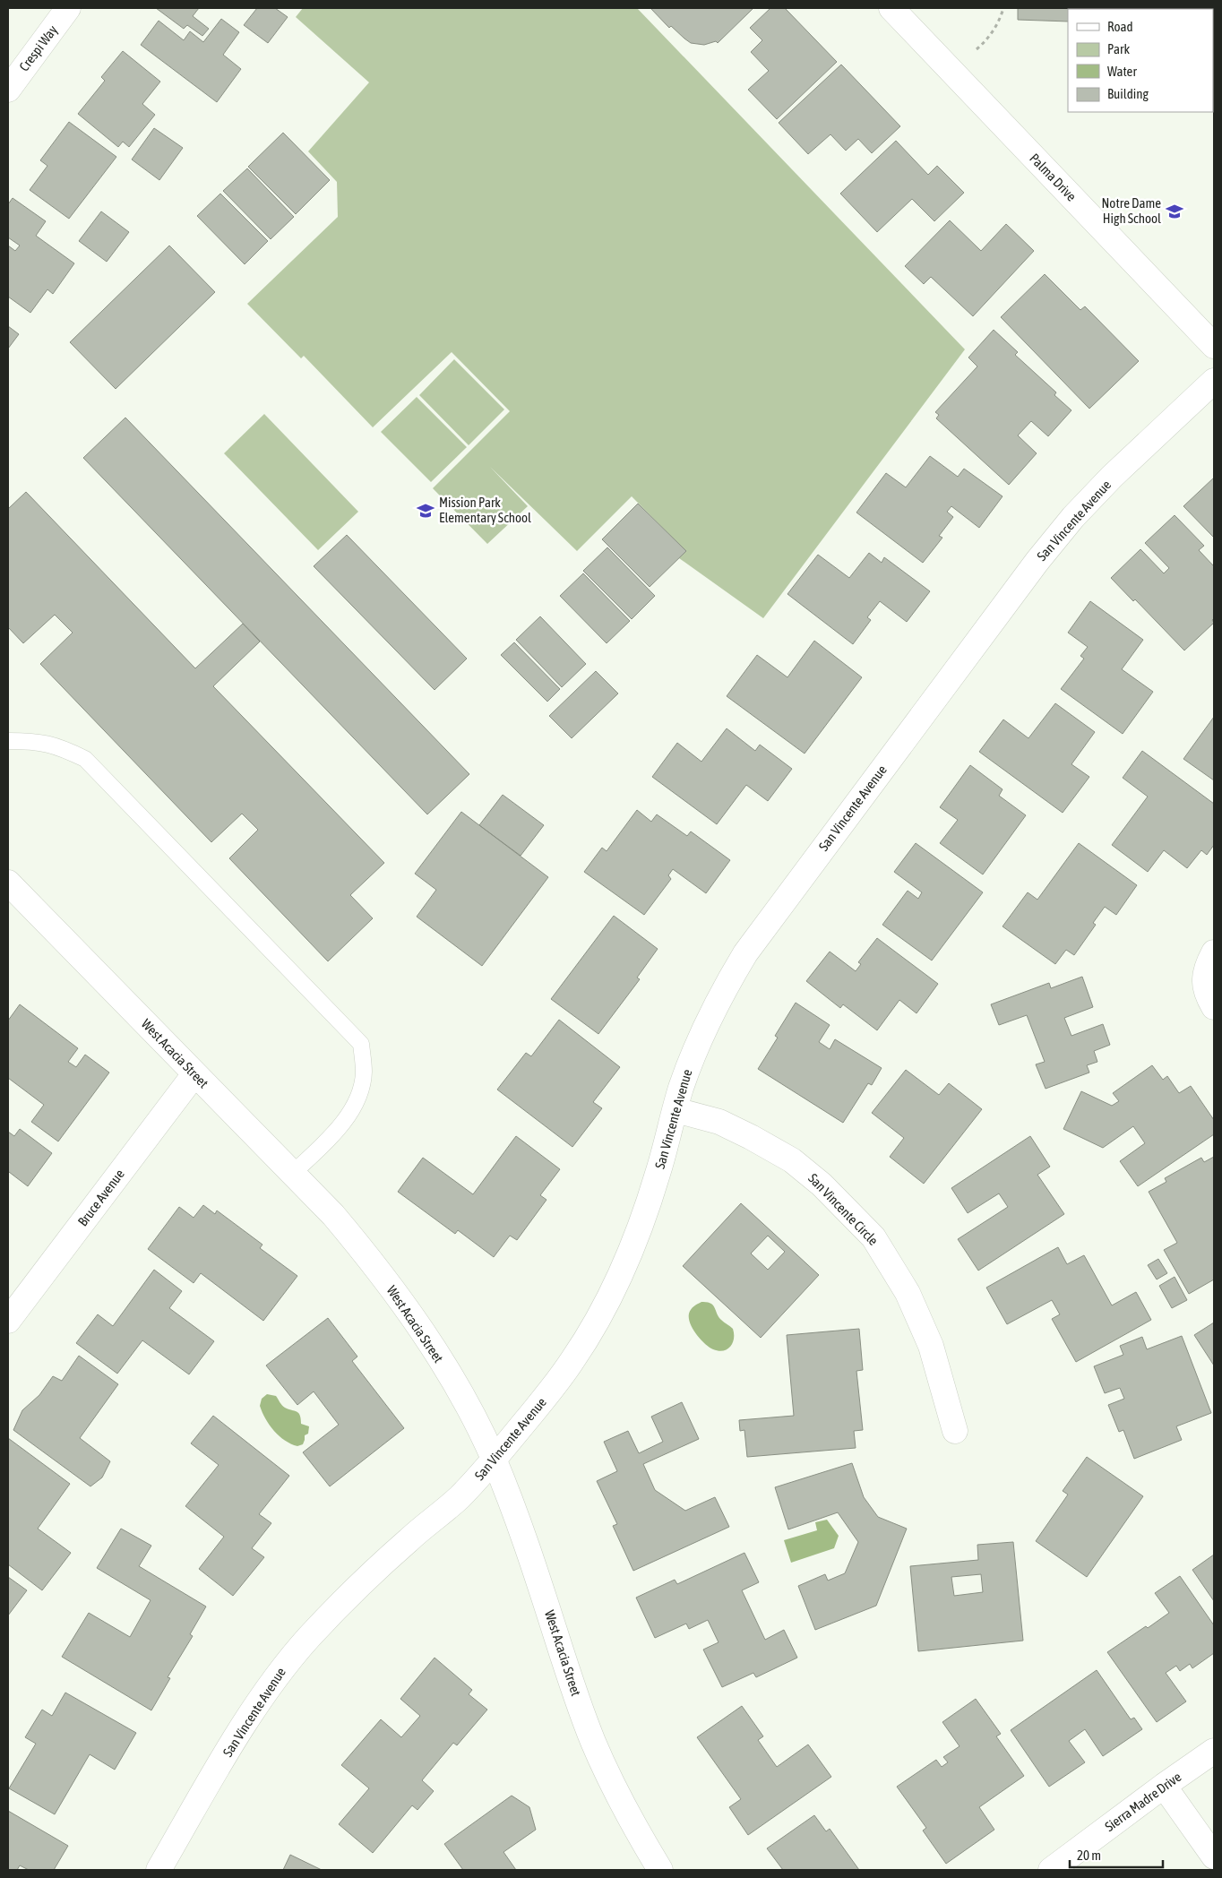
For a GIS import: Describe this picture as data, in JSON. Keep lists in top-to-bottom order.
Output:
{
  "streets": {
    "street": [
      "Crespi Way",
      "Palma Drive",
      "San Vincente Avenue",
      "West Acacia Street",
      "Bruce Avenue",
      "San Vincente Circle",
      "Sierra Madre Drive"
    ]
  },
  "crossings": [
    ["San Vincente Avenue", "West Acacia Street"],
    ["San Vincente Avenue", "San Vincente Circle"],
    ["West Acacia Street", "Bruce Avenue"]
  ],
  "places": {
    "school or university": ["Notre Dame High School", "Mission Park Elementary School"]
  },
  "legend": [
    "Road",
    "Park",
    "Water",
    "Building"
  ],
  "scale_bar": "20 m"
}
